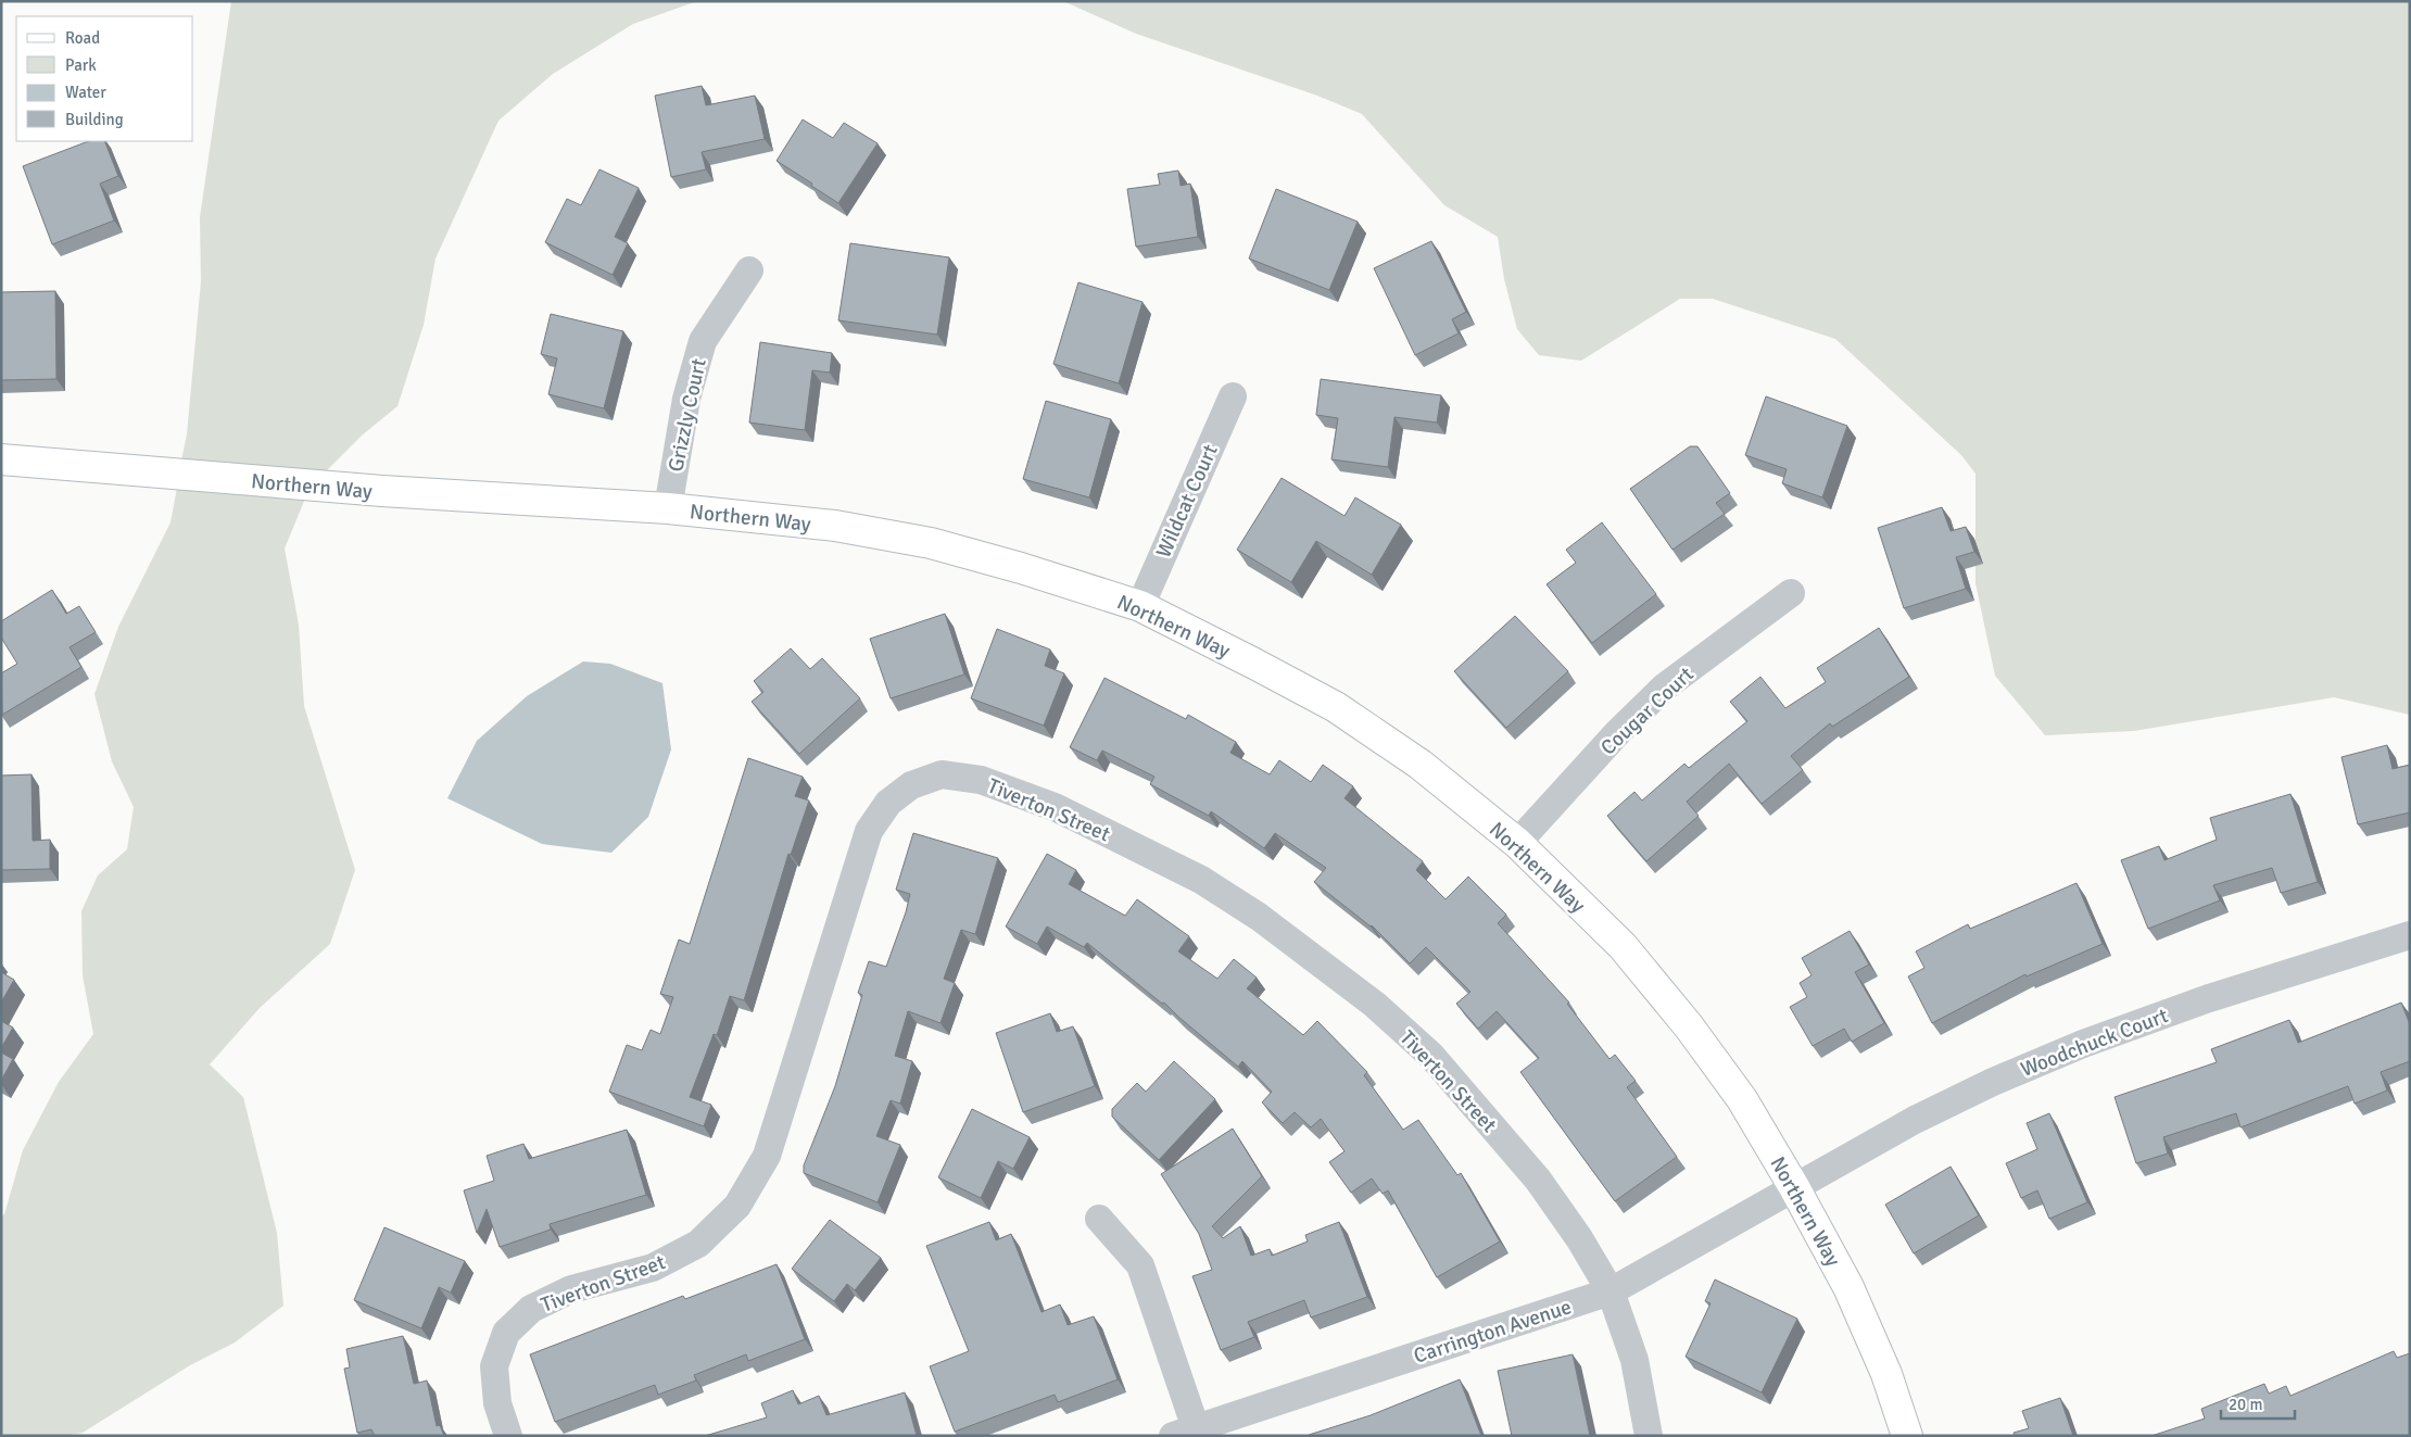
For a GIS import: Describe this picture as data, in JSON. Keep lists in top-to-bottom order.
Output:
{
  "streets": {
    "street": [
      "Grizzly Court",
      "Northern Way",
      "Wildcat Court",
      "Cougar Court",
      "Tiverton Street",
      "Woodchuck Court",
      "Carrington Avenue"
    ]
  },
  "crossings": [
    ["Grizzly Court", "Northern Way"],
    ["Northern Way", "Wildcat Court"],
    ["Northern Way", "Cougar Court"],
    ["Northern Way", "Woodchuck Court"],
    ["Northern Way", "Carrington Avenue"],
    ["Tiverton Street", "Carrington Avenue"],
    ["Woodchuck Court", "Carrington Avenue"]
  ],
  "legend": [
    "Road",
    "Park",
    "Water",
    "Building"
  ],
  "scale_bar": "20 m"
}
